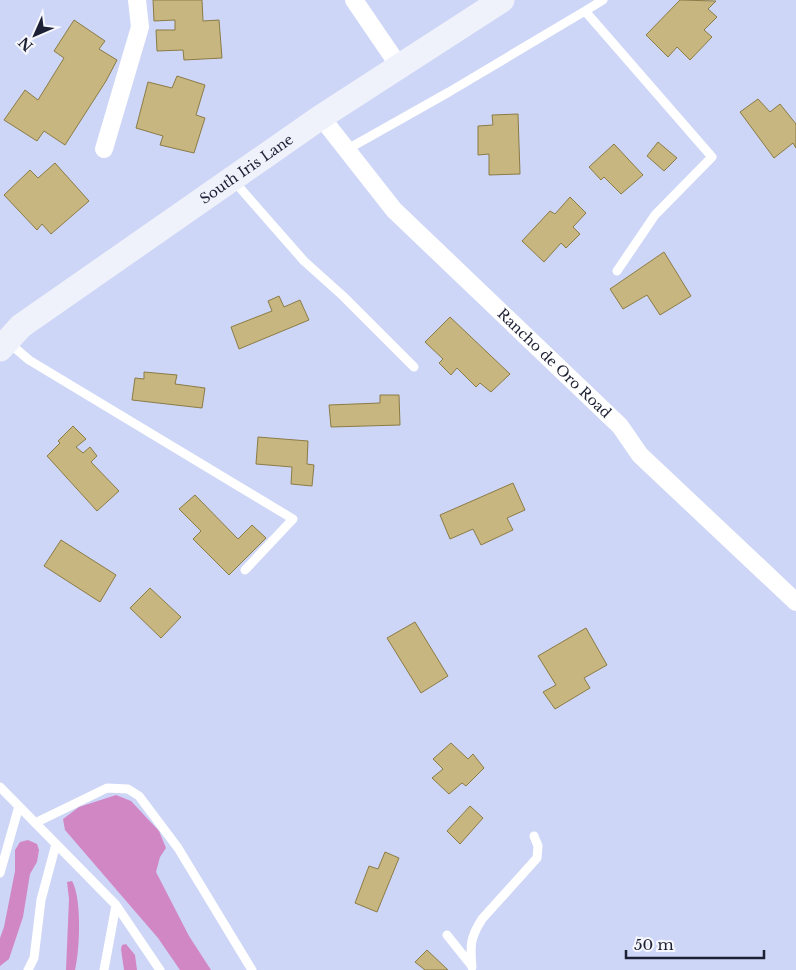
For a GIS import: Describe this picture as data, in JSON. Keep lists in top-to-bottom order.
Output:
{
  "streets": {
    "street": ["South Iris Lane", "Rancho de Oro Road"]
  },
  "crossings": [
    ["South Iris Lane", "Rancho de Oro Road"]
  ],
  "scale_bar": "50 m",
  "north": "bottom left"
}
